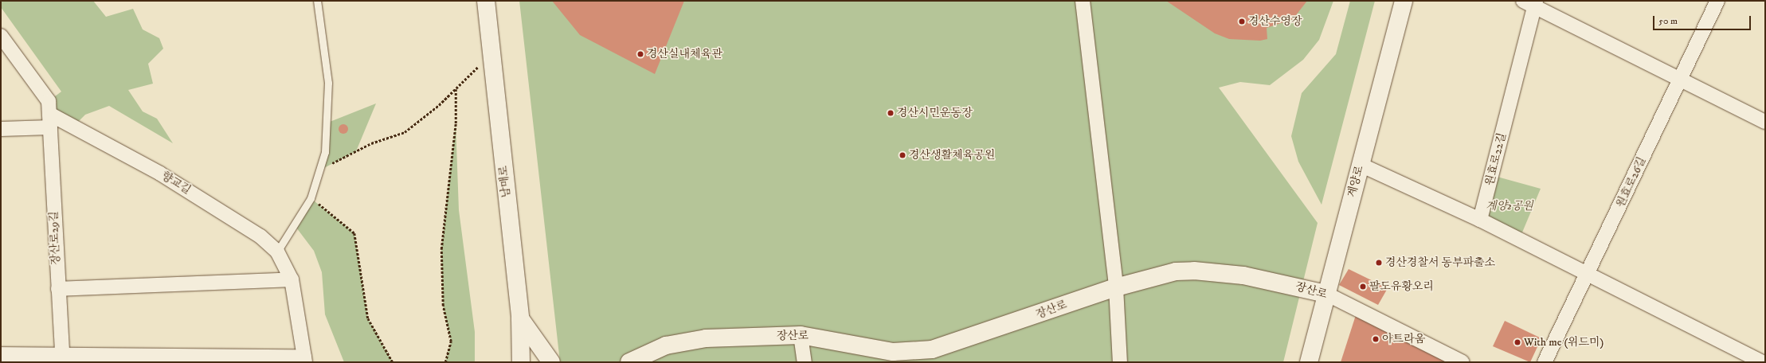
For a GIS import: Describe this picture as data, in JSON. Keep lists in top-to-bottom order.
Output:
{
  "streets": {
    "street": [
      "원효로22길",
      "남매로",
      "계양로",
      "원효로26길",
      "향교길",
      "장산로29길",
      "장산로"
    ]
  },
  "crossings": [
    ["계양로", "장산로"],
    ["향교길", "장산로29길"]
  ],
  "parks": ["계양2공원"],
  "places": [
    "경산수영장",
    "경산실내체육관",
    "경산시민운동장",
    "경산생활체육공원",
    "경산경찰서 동부파출소",
    "팔도유황오리",
    "아트라움",
    "With me (위드미)"
  ],
  "scale_bar": "50 m"
}
